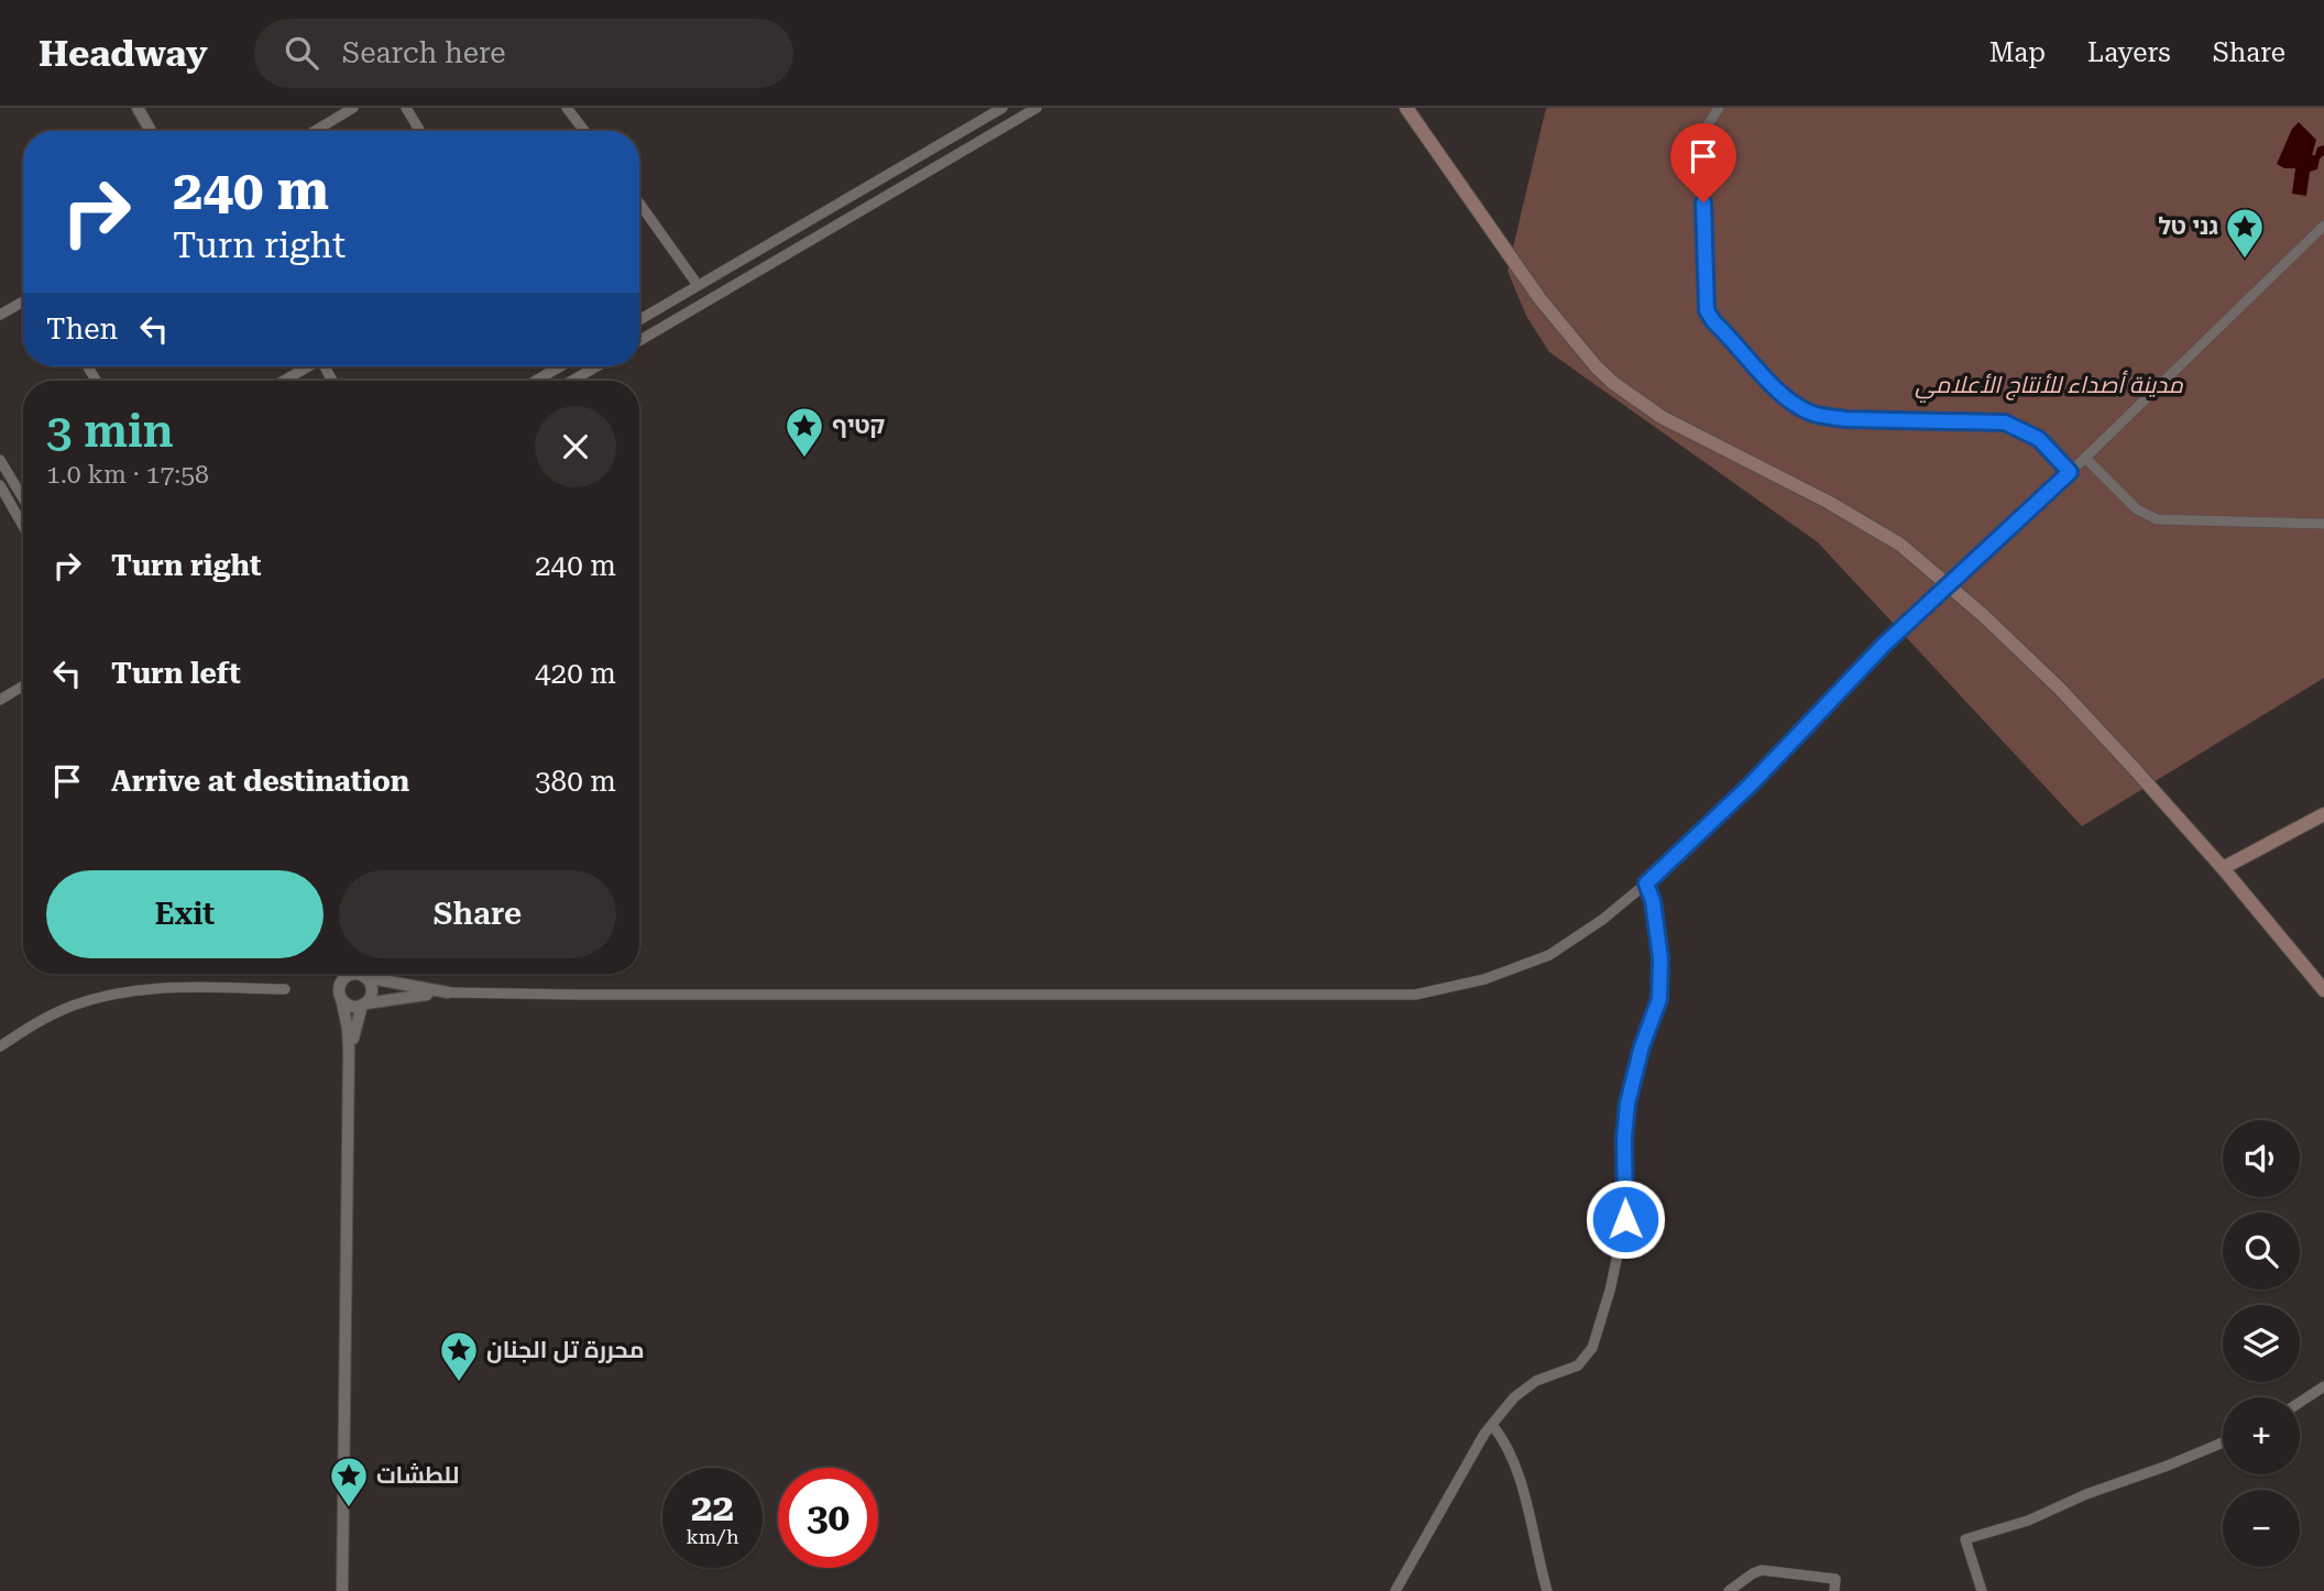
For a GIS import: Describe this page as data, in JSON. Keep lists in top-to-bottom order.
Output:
{
  "parks": ["مدينة أصداء للأنتاج الأعلامي"],
  "places": {
    "place": [
      "גני טל",
      "קטיף",
      "محررة تل الجنان",
      "للطشات"
    ]
  },
  "page": {
    "header": "Headway",
    "search": "Search here",
    "nav": ["Map", "Layers", "Share"],
    "turn": ["240 m", "Turn right"],
    "then": "Then",
    "heading": ["3 min", "1.0 km · 17:58"],
    "list": [
      {
        "name": "Turn right",
        "value": "240 m"
      },
      {
        "name": "Turn left",
        "value": "420 m"
      },
      {
        "name": "Arrive at destination",
        "value": "380 m"
      }
    ],
    "buttons": ["Exit", "Share"],
    "map_buttons": ["+", "−"],
    "speed": "22 km/h",
    "limit": "30"
  }
}
